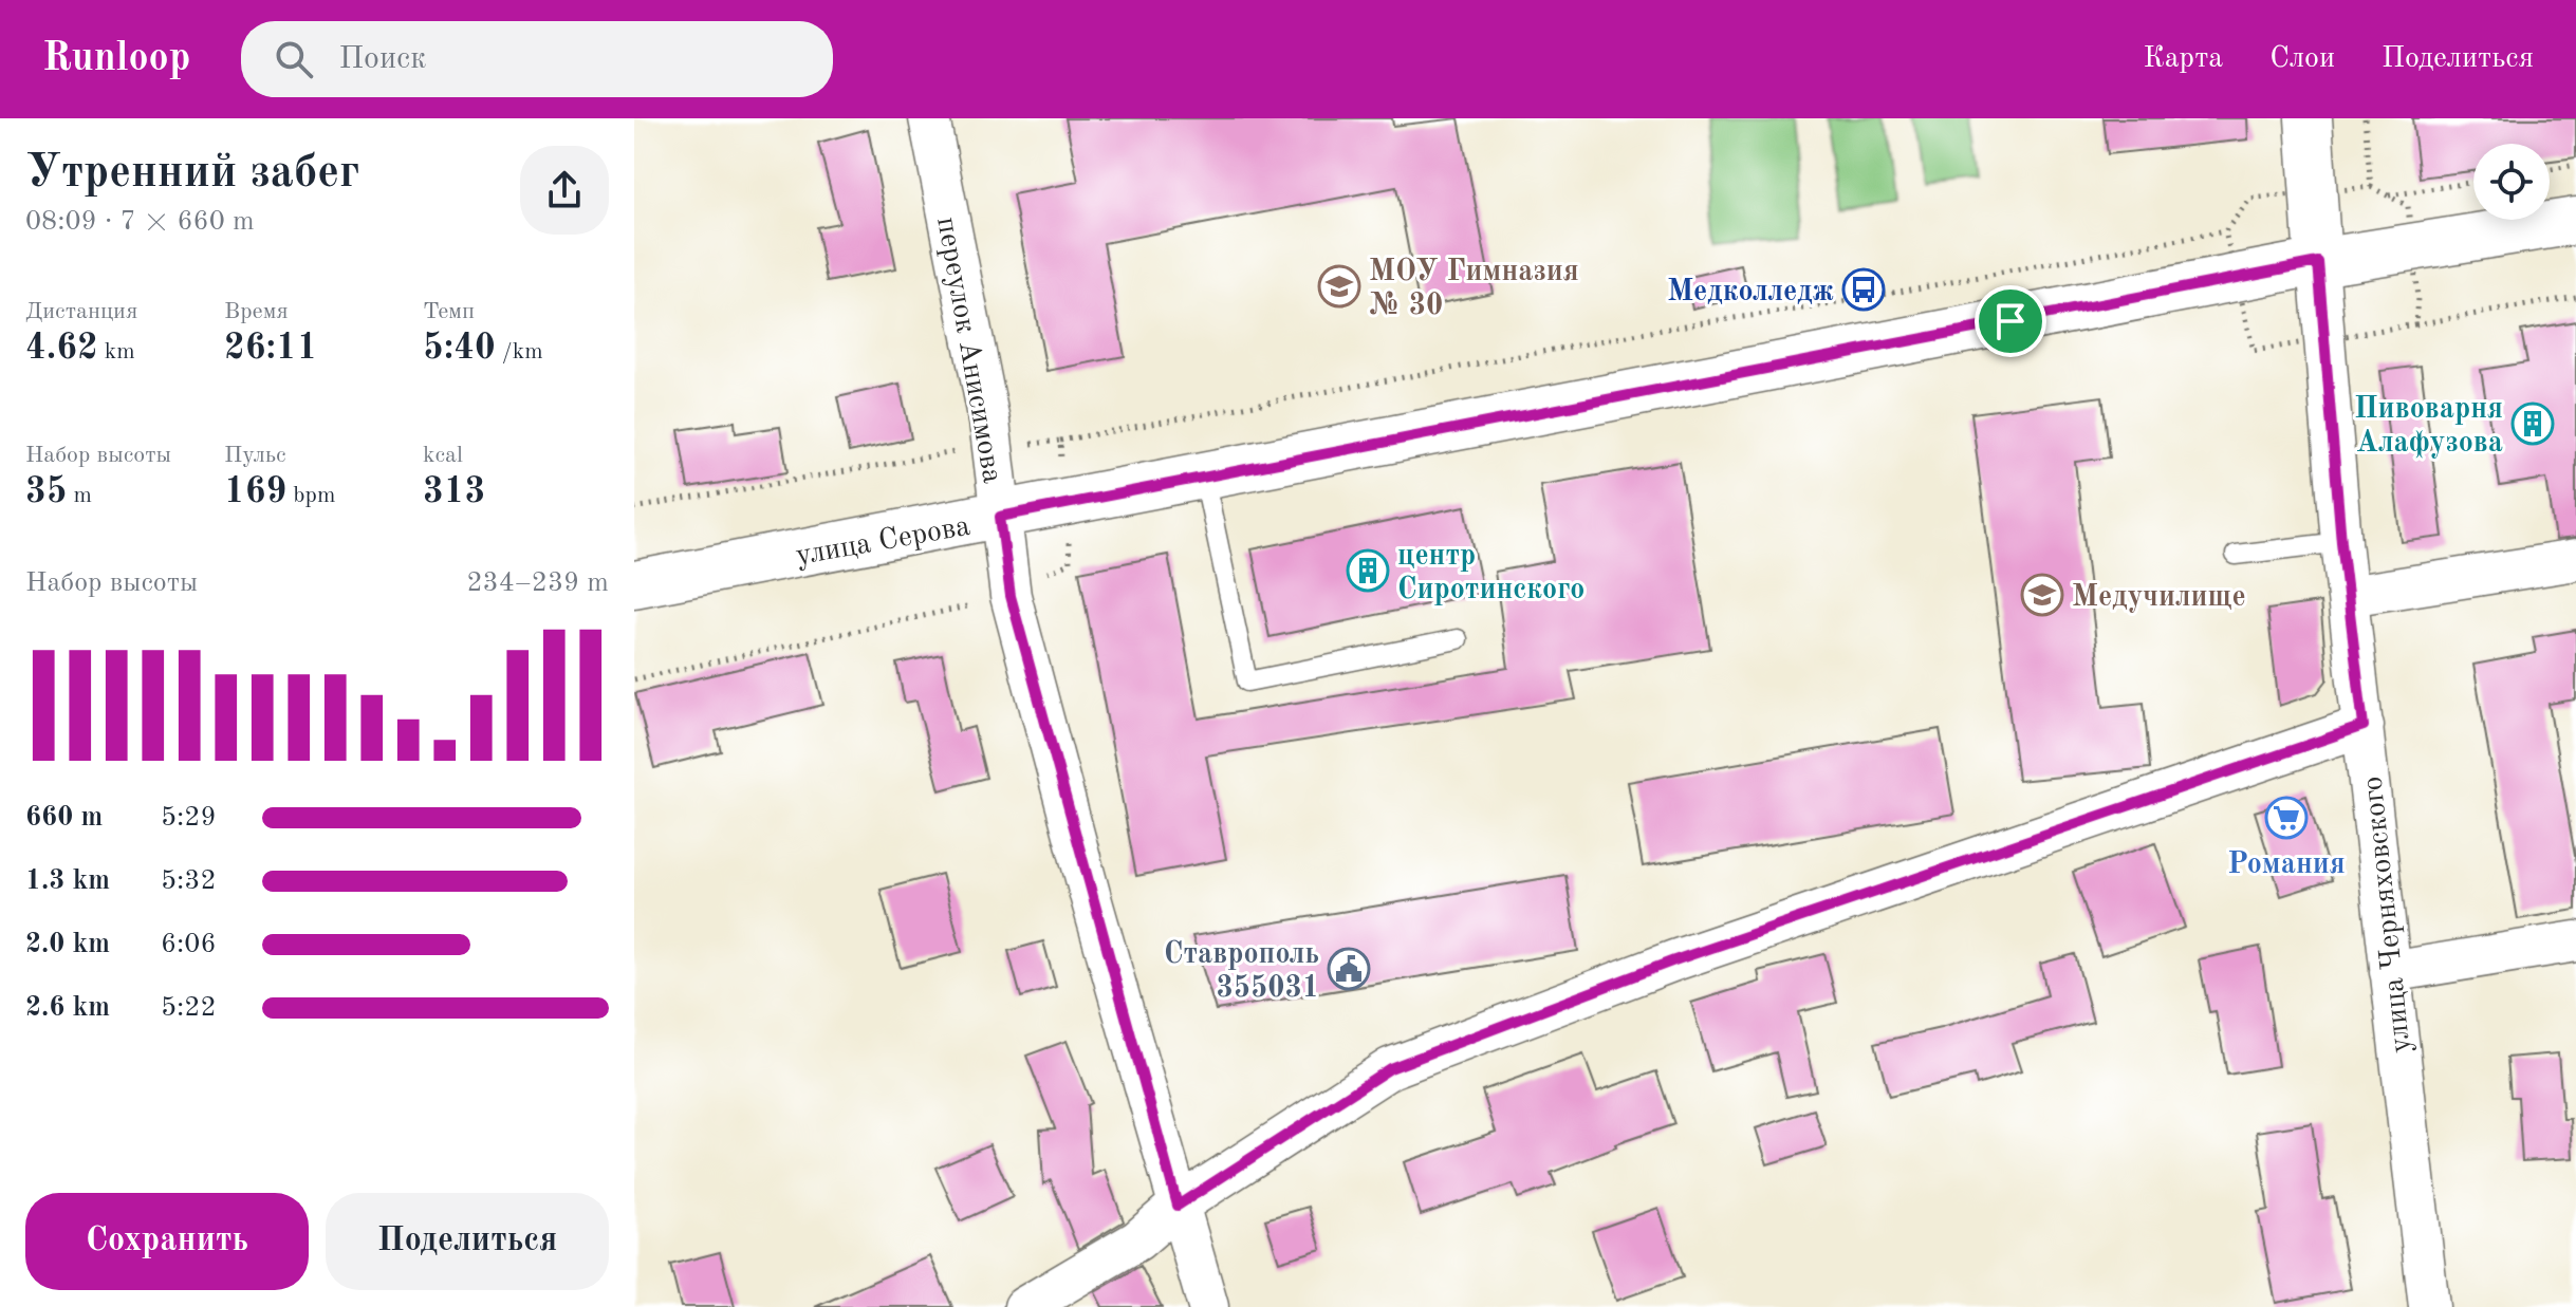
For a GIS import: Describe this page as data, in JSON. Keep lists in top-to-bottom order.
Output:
{
  "streets": {
    "main road": ["улица Серова", "улица Черняховского"],
    "street": ["переулок Анисимова"]
  },
  "crossings": [
    ["переулок Анисимова", "улица Серова"],
    ["улица Серова", "улица Черняховского"]
  ],
  "places": {
    "school or university": ["МОУ Гимназия № 30", "Медучилище"],
    "bus stop": ["Медколледж"],
    "building": ["Пивоварня Алафузова", "центр Сиротинского"],
    "supermarket": ["Романия"],
    "public building": ["Ставрополь 355031"]
  },
  "page": {
    "header": "Runloop",
    "search": "Поиск",
    "nav": ["Карта", "Слои", "Поделиться"],
    "heading": ["Утренний забег", "08:09 · 7 × 660 m"],
    "stats": [
      ["Дистанция", "4.62 km"],
      ["Время", "26:11"],
      ["Темп", "5:40 /km"],
      ["Набор высоты", "35 m"],
      ["Пульс", "169 bpm"],
      ["kcal", "313"]
    ],
    "chart": ["Набор высоты", "234–239 m"],
    "list": [
      {
        "name": "660 m",
        "note": "5:29"
      },
      {
        "name": "1.3 km",
        "note": "5:32"
      },
      {
        "name": "2.0 km",
        "note": "6:06"
      },
      {
        "name": "2.6 km",
        "note": "5:22"
      }
    ],
    "buttons": ["Сохранить", "Поделиться"]
  }
}
